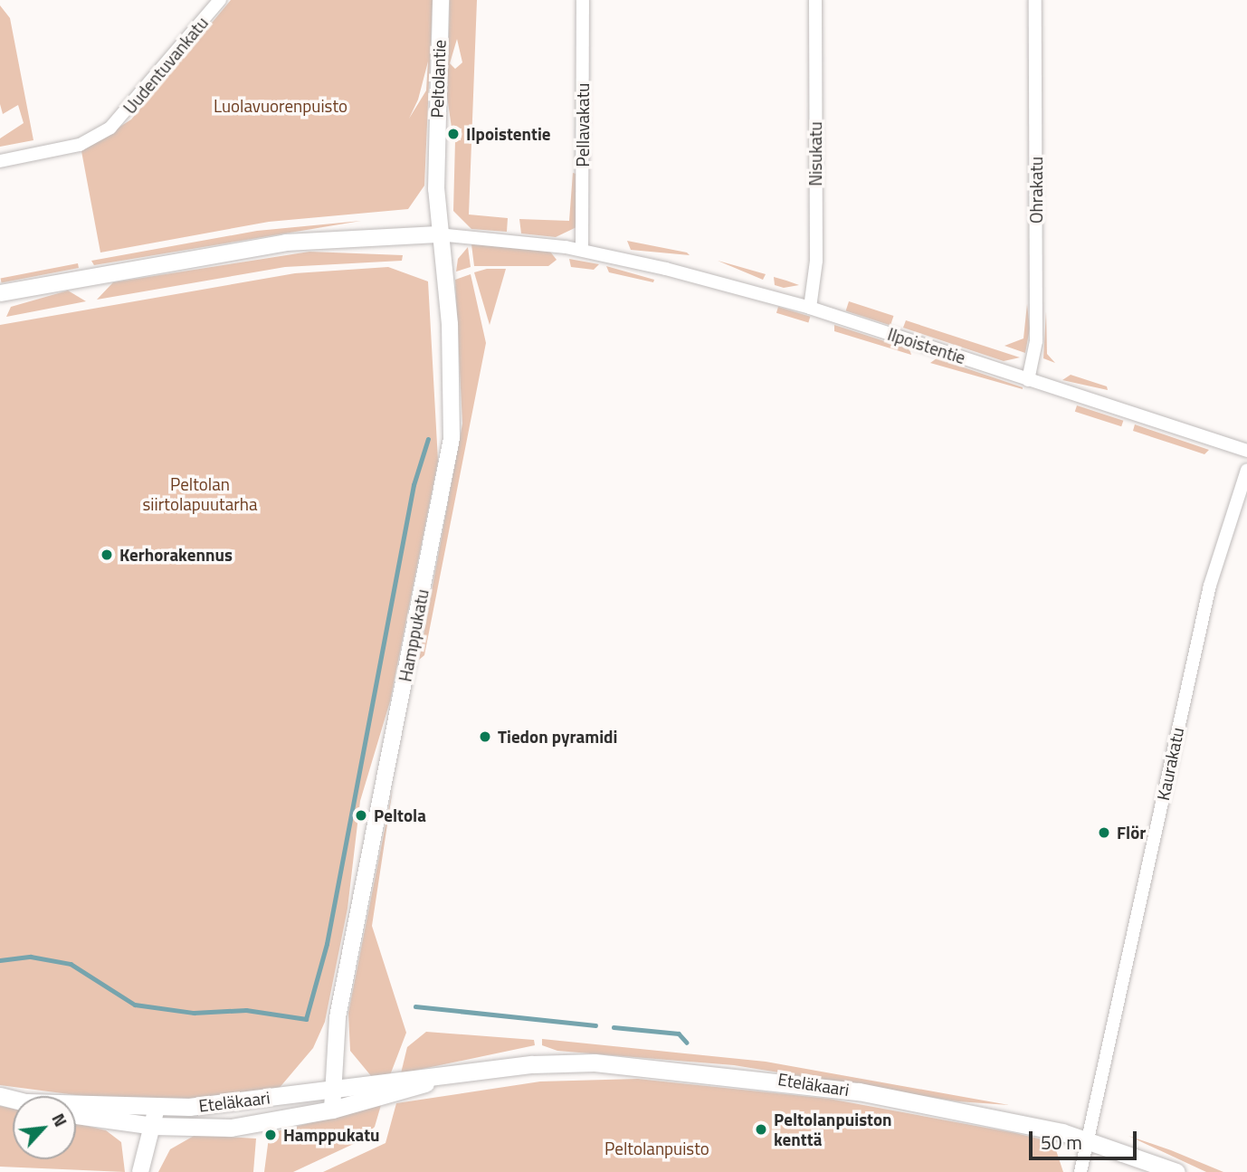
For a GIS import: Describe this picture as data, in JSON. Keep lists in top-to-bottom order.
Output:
{
  "streets": {
    "main road": ["Eteläkaari"],
    "street": [
      "Uudentuvankatu",
      "Peltolantie",
      "Pellavakatu",
      "Nisukatu",
      "Ohrakatu",
      "Ilpoistentie",
      "Hamppukatu",
      "Kaurakatu"
    ]
  },
  "crossings": [
    ["Peltolantie", "Ilpoistentie"],
    ["Peltolantie", "Hamppukatu"],
    ["Pellavakatu", "Ilpoistentie"],
    ["Nisukatu", "Ilpoistentie"],
    ["Ohrakatu", "Ilpoistentie"],
    ["Ilpoistentie", "Hamppukatu"],
    ["Hamppukatu", "Eteläkaari"],
    ["Kaurakatu", "Eteläkaari"]
  ],
  "parks": ["Luolavuorenpuisto", "Peltolan siirtolapuutarha", "Peltolanpuisto"],
  "places": [
    "Ilpoistentie",
    "Kerhorakennus",
    "Tiedon pyramidi",
    "Peltola",
    "Flör",
    "Peltolanpuiston kenttä",
    "Hamppukatu"
  ],
  "scale_bar": "50 m",
  "north": "top right"
}
